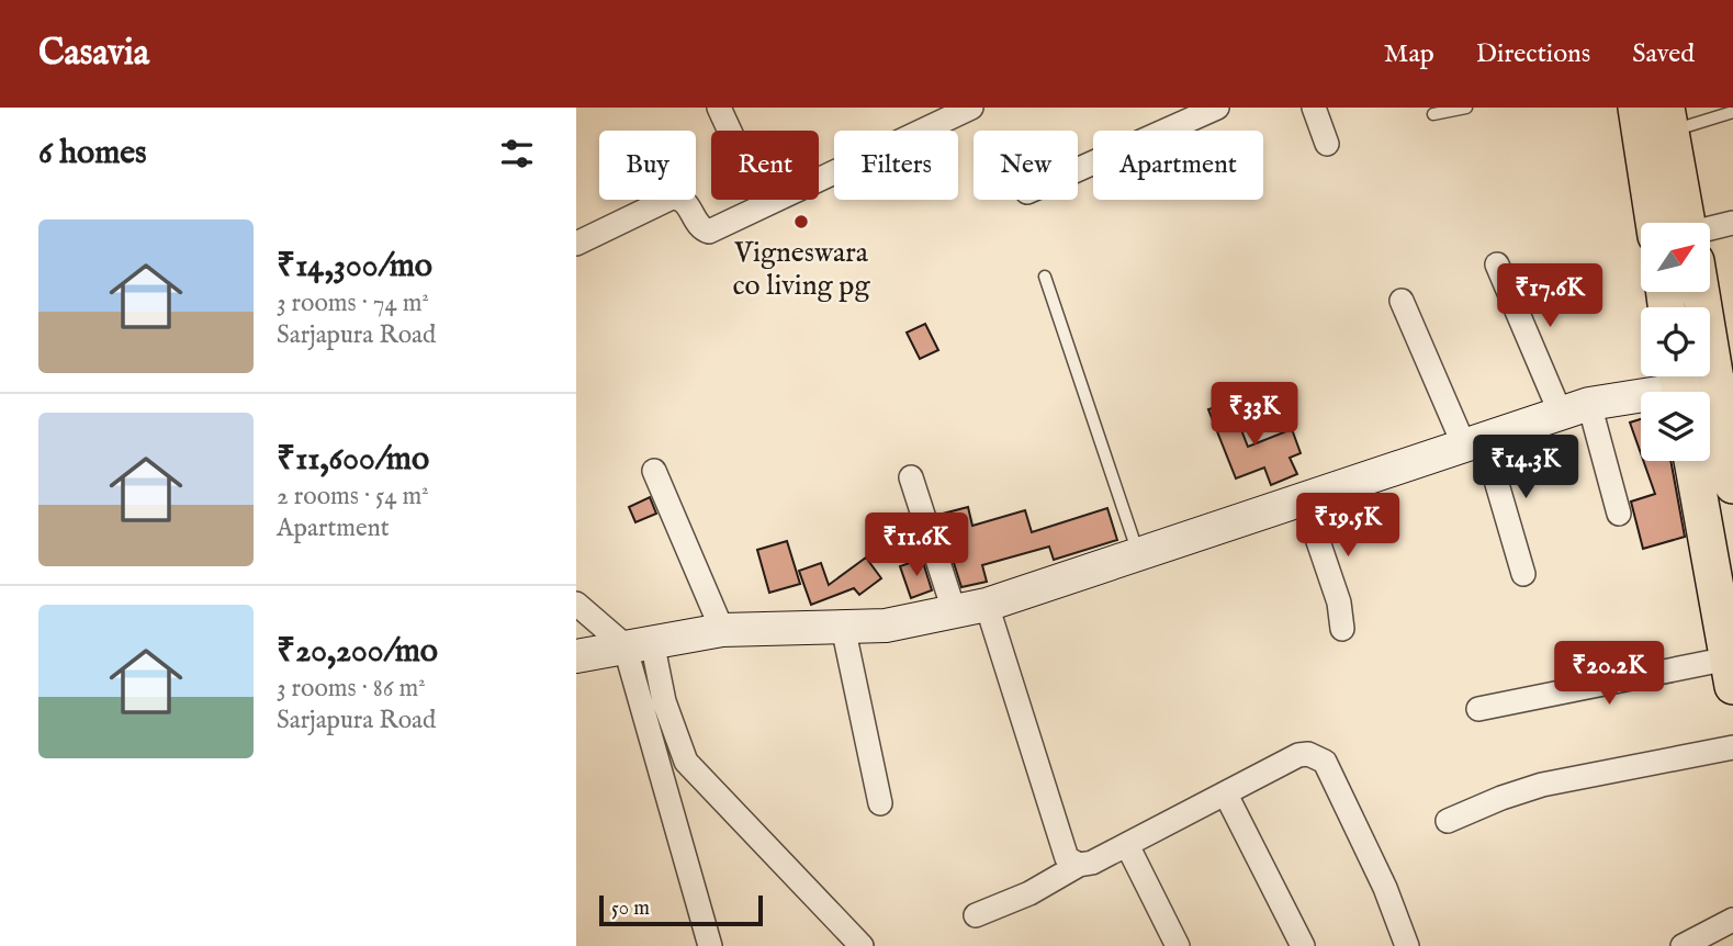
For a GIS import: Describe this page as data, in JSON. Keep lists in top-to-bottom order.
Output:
{
  "places": ["Vigneswara co living pg"],
  "scale_bar": "50 m",
  "north": "top right",
  "page": {
    "header": "Casavia",
    "nav": ["Map", "Directions", "Saved"],
    "heading": "6 homes",
    "chip": [
      "Buy",
      "Rent",
      "Filters",
      "New",
      "Apartment"
    ],
    "list": [
      {
        "name": "₹14,300/mo",
        "note": "3 rooms · 74 m² · Sarjapura Road"
      },
      {
        "name": "₹11,600/mo",
        "note": "2 rooms · 54 m² · Apartment"
      },
      {
        "name": "₹20,200/mo",
        "note": "3 rooms · 86 m² · Sarjapura Road"
      }
    ],
    "price": [
      "₹17.6K",
      "₹33K",
      "₹14.3K",
      "₹19.5K",
      "₹11.6K",
      "₹20.2K"
    ],
    "scale": "50 m"
  }
}
